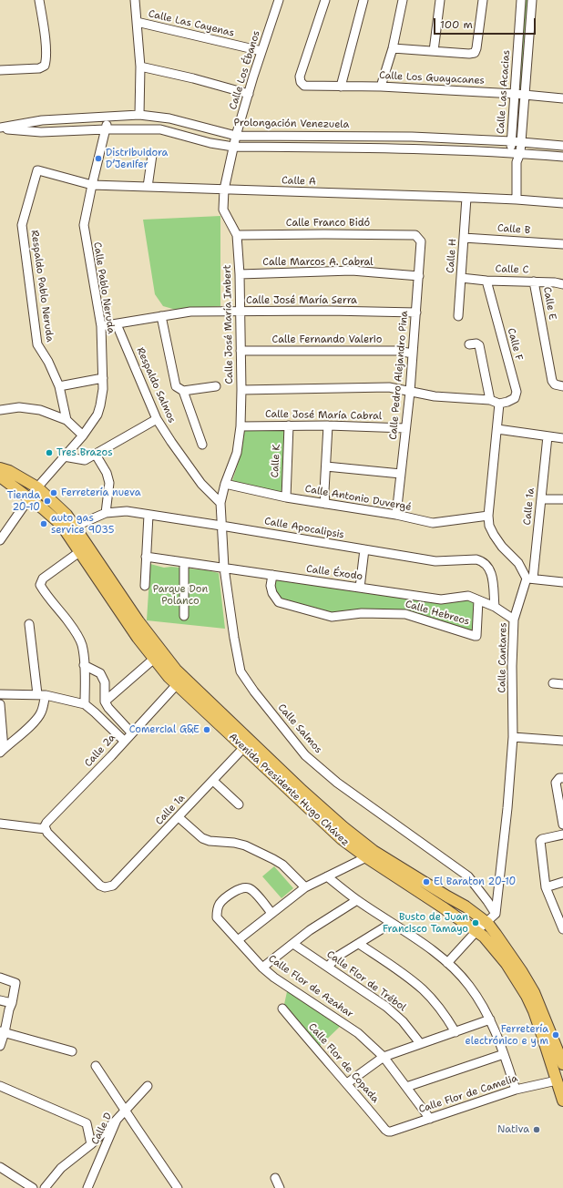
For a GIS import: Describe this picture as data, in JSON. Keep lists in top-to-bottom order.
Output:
{
  "streets": {
    "main road": ["Avenida Presidente Hugo Chávez"],
    "street": [
      "Calle Las Cayenas",
      "Calle Los Ébanos",
      "Calle Los Guayacanes",
      "Calle Las Acacias",
      "Prolongación Venezuela",
      "Calle A",
      "Calle Franco Bidó",
      "Calle B",
      "Calle H",
      "Calle Marcos A. Cabral",
      "Calle C",
      "Respaldo Pablo Neruda",
      "Calle Pablo Neruda",
      "Calle José María Serra",
      "Calle E",
      "Calle José María Imbert",
      "Calle Fernando Valerio",
      "Calle F",
      "Calle Pedro Alejandro Pina",
      "Respaldo Salmos",
      "Calle José María Cabral",
      "Calle K",
      "Calle Antonio Duvergé",
      "Calle 1a",
      "Calle Apocalipsis",
      "Calle Éxodo",
      "Calle Hebreos",
      "Calle Cantares",
      "Calle Salmos",
      "Calle 2a",
      "Calle Flor de Trébol",
      "Calle Flor de Azahar",
      "Calle Flor de Copada",
      "Calle Flor de Camelia",
      "Calle D"
    ]
  },
  "crossings": [
    ["Calle Las Cayenas", "Calle Los Ébanos"],
    ["Calle Los Ébanos", "Prolongación Venezuela"],
    ["Calle Los Ébanos", "Calle José María Imbert"],
    ["Calle Los Guayacanes", "Calle Las Acacias"],
    ["Calle Las Acacias", "Prolongación Venezuela"],
    ["Calle Las Acacias", "Calle A"],
    ["Prolongación Venezuela", "Calle Pablo Neruda"],
    ["Prolongación Venezuela", "Calle José María Imbert"],
    ["Calle A", "Calle H"],
    ["Calle A", "Respaldo Pablo Neruda"],
    ["Calle A", "Calle Pablo Neruda"],
    ["Calle A", "Calle José María Imbert"],
    ["Calle Franco Bidó", "Calle José María Imbert"],
    ["Calle Franco Bidó", "Calle Pedro Alejandro Pina"],
    ["Calle B", "Calle H"],
    ["Calle H", "Calle C"],
    ["Calle Marcos A. Cabral", "Calle José María Imbert"],
    ["Calle Marcos A. Cabral", "Calle Pedro Alejandro Pina"],
    ["Calle C", "Calle E"],
    ["Calle C", "Calle F"],
    ["Calle Pablo Neruda", "Calle José María Serra"],
    ["Calle Pablo Neruda", "Avenida Presidente Hugo Chávez"],
    ["Calle José María Serra", "Calle José María Imbert"],
    ["Calle José María Serra", "Calle Pedro Alejandro Pina"],
    ["Calle José María Serra", "Respaldo Salmos"],
    ["Calle José María Imbert", "Calle Fernando Valerio"],
    ["Calle José María Imbert", "Respaldo Salmos"],
    ["Calle José María Imbert", "Calle José María Cabral"],
    ["Calle José María Imbert", "Calle Antonio Duvergé"],
    ["Calle José María Imbert", "Calle Salmos"],
    ["Calle Fernando Valerio", "Calle Pedro Alejandro Pina"],
    ["Calle Pedro Alejandro Pina", "Calle José María Cabral"],
    ["Calle Pedro Alejandro Pina", "Calle Antonio Duvergé"],
    ["Respaldo Salmos", "Calle Salmos"],
    ["Calle José María Cabral", "Calle K"],
    ["Calle K", "Calle Antonio Duvergé"],
    ["Calle 1a", "Calle Cantares"],
    ["Calle 1a", "Calle 2a"],
    ["Calle 1a", "Avenida Presidente Hugo Chávez"],
    ["Calle Apocalipsis", "Calle Éxodo"],
    ["Calle Apocalipsis", "Calle Salmos"],
    ["Calle Apocalipsis", "Avenida Presidente Hugo Chávez"],
    ["Calle Éxodo", "Calle Hebreos"],
    ["Calle Éxodo", "Calle Cantares"],
    ["Calle Éxodo", "Calle Salmos"],
    ["Calle Cantares", "Calle Salmos"],
    ["Calle 2a", "Avenida Presidente Hugo Chávez"],
    ["Avenida Presidente Hugo Chávez", "Calle Flor de Camelia"],
    ["Calle Flor de Azahar", "Calle Flor de Camelia"],
    ["Calle Flor de Copada", "Calle Flor de Camelia"]
  ],
  "parks": ["Parque Don Polanco"],
  "places": [
    "Distribuidora D’Jenifer",
    "Tres Brazos",
    "Ferretería nueva",
    "Tienda 20-10",
    "auto gas service 9035",
    "Comercial G&E",
    "El Baraton 20-10",
    "Busto de Juan Francisco Tamayo",
    "Ferretería electrónico e y m",
    "Nativa"
  ],
  "scale_bar": "100 m"
}
